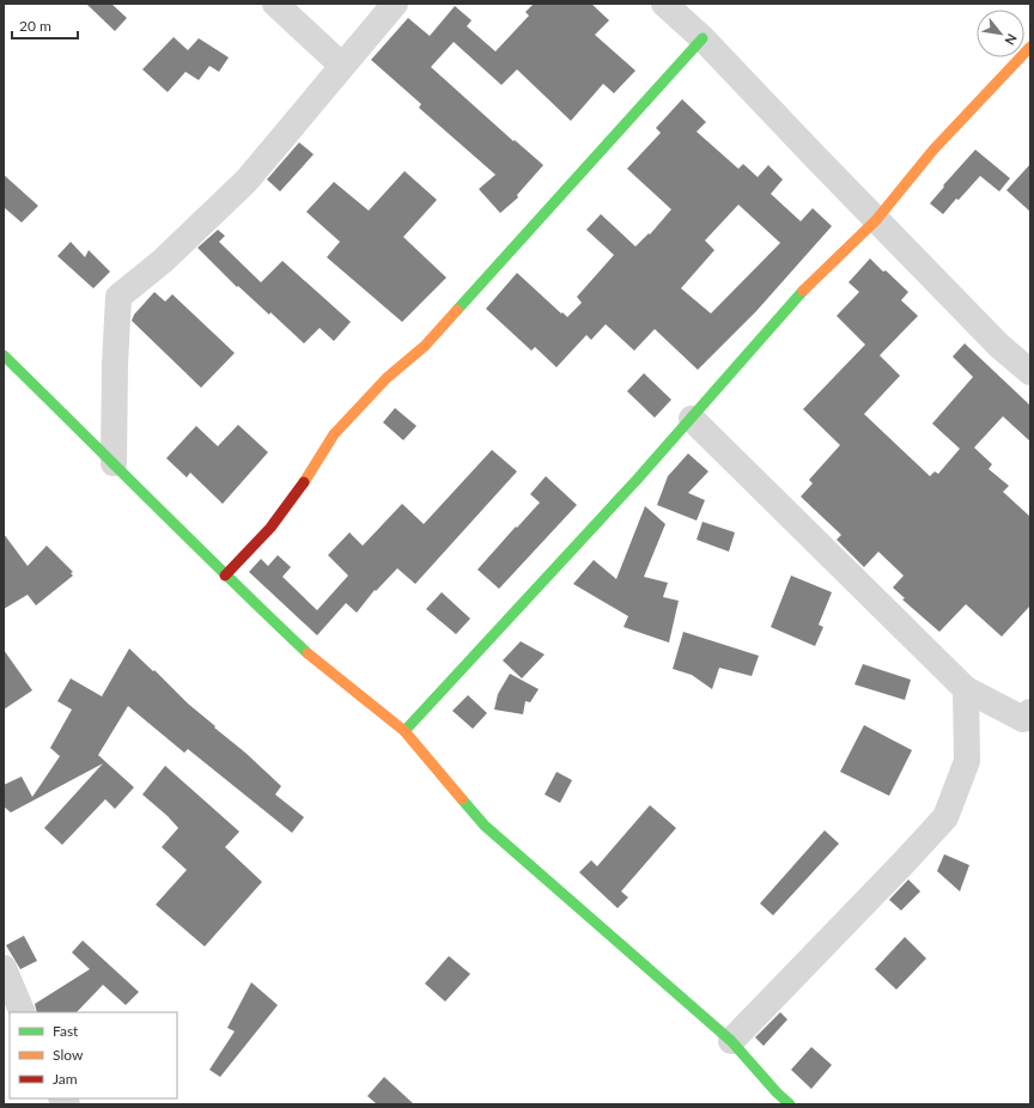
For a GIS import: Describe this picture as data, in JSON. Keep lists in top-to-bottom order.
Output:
{
  "legend": ["Fast", "Slow", "Jam"],
  "scale_bar": "20 m",
  "north": "bottom right"
}
